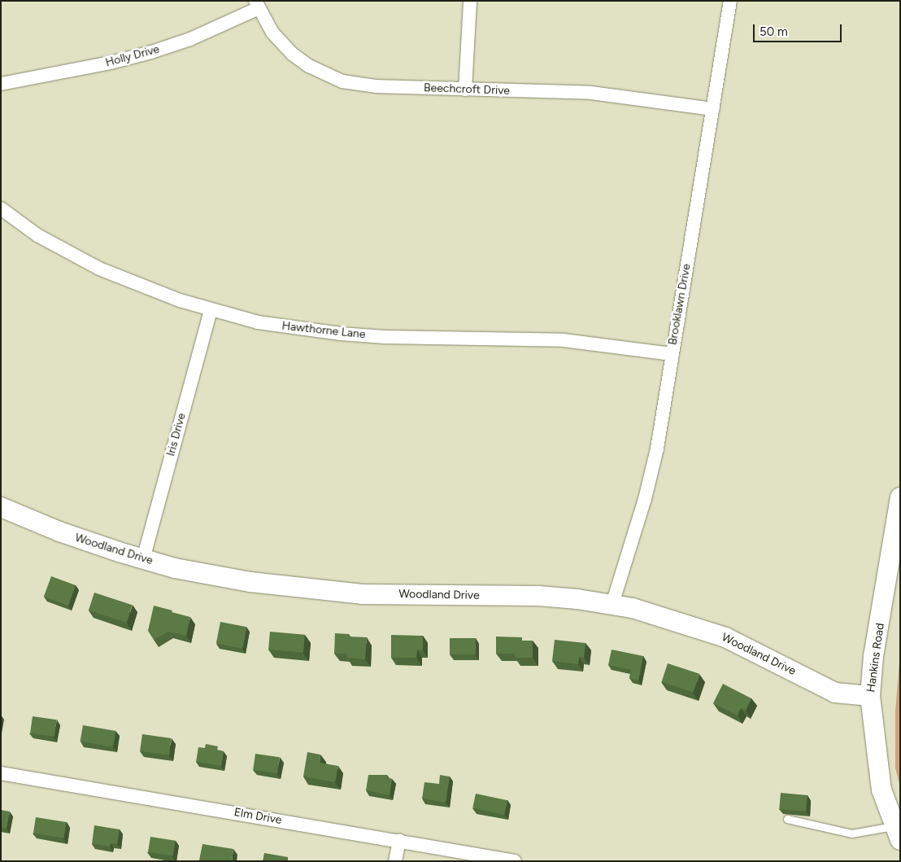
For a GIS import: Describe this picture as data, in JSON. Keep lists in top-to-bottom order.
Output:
{
  "streets": {
    "street": [
      "Holly Drive",
      "Beechcroft Drive",
      "Brooklawn Drive",
      "Hawthorne Lane",
      "Iris Drive",
      "Woodland Drive",
      "Hankins Road",
      "Elm Drive"
    ]
  },
  "crossings": [
    ["Holly Drive", "Beechcroft Drive"],
    ["Beechcroft Drive", "Brooklawn Drive"],
    ["Brooklawn Drive", "Hawthorne Lane"],
    ["Brooklawn Drive", "Woodland Drive"],
    ["Hawthorne Lane", "Iris Drive"],
    ["Iris Drive", "Woodland Drive"],
    ["Woodland Drive", "Hankins Road"]
  ],
  "scale_bar": "50 m"
}
